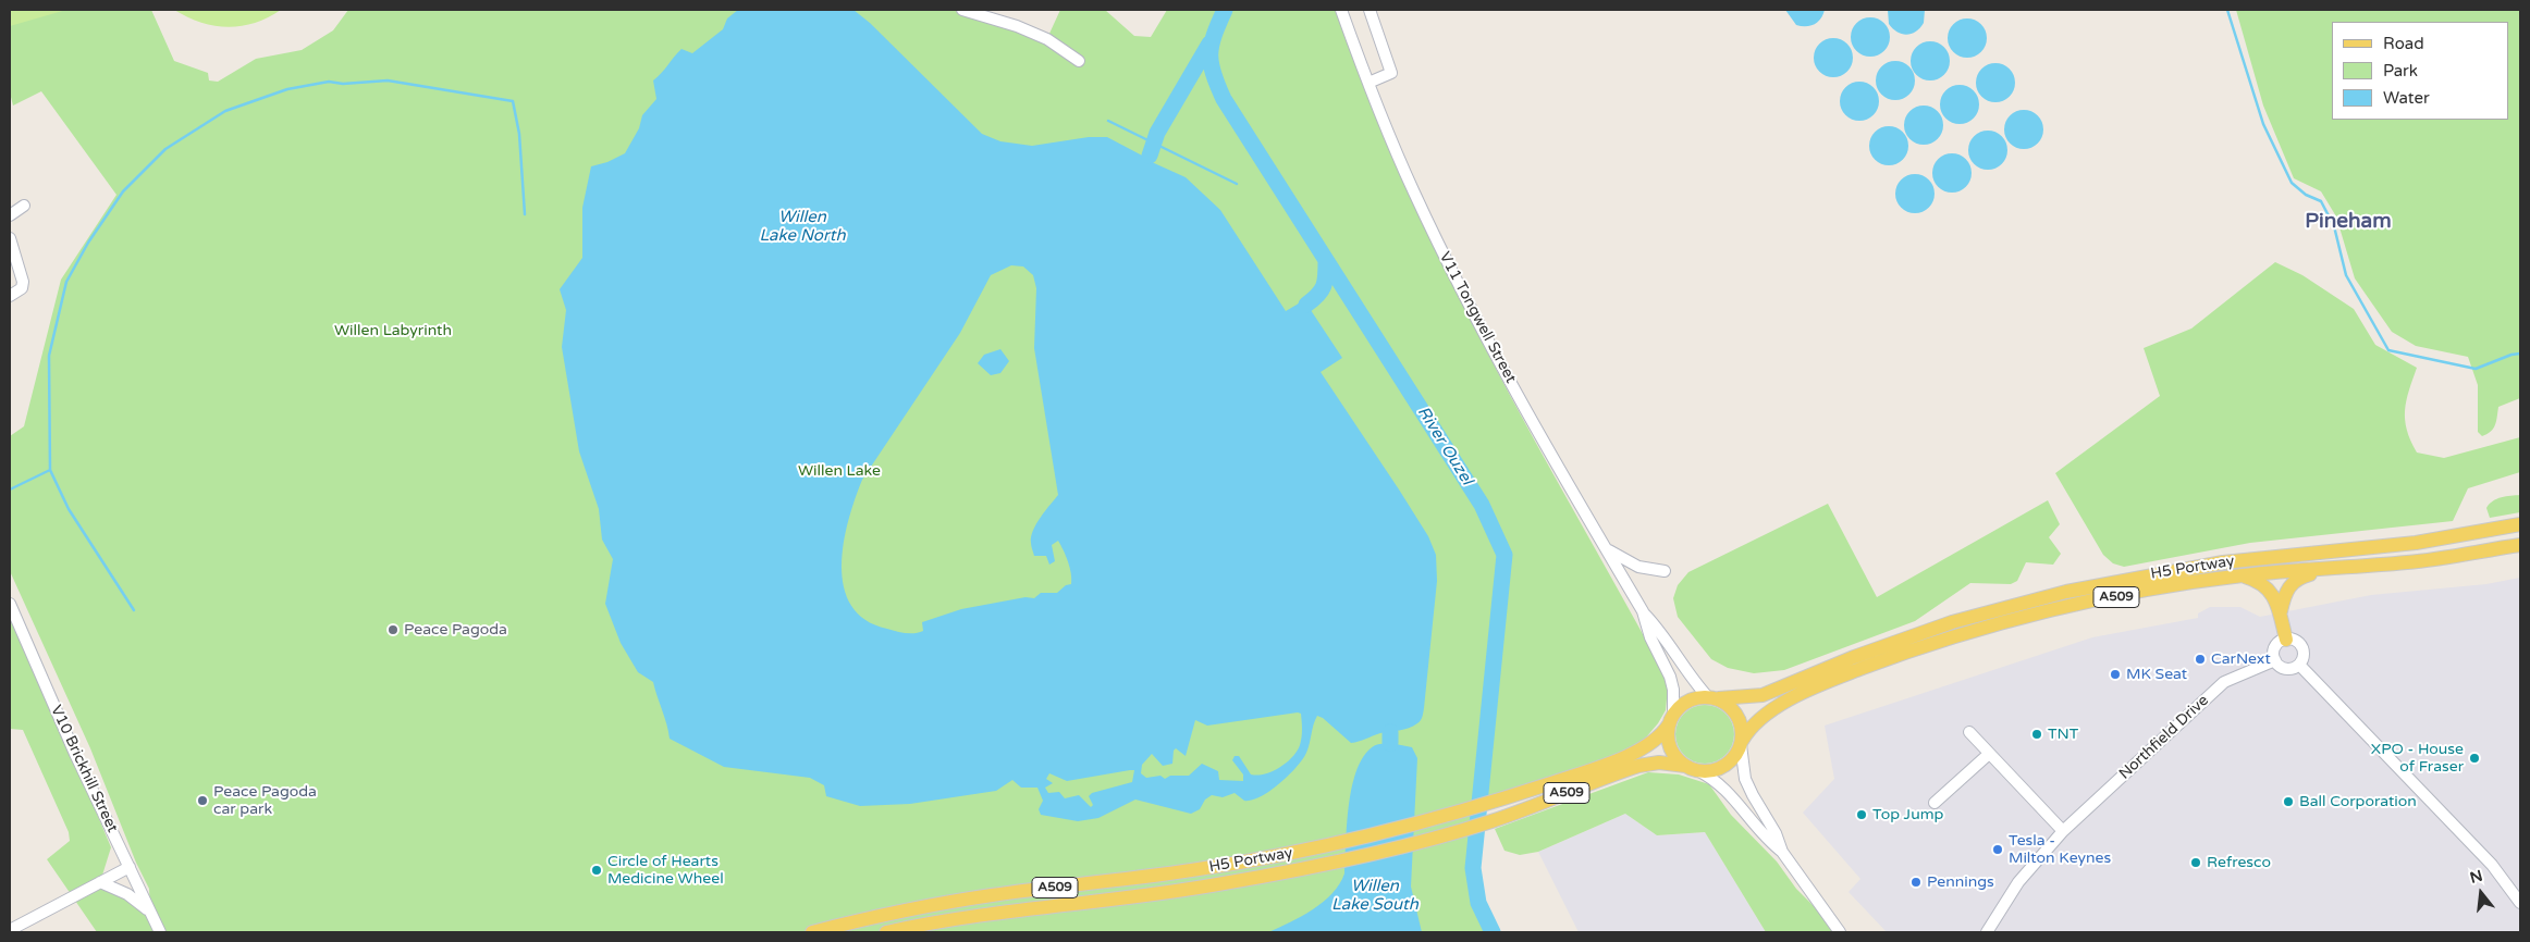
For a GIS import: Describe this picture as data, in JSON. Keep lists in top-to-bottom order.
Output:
{
  "streets": {
    "main road": ["H5 Portway", "A509"],
    "street": ["V11 Tongwell Street", "Northfield Drive", "V10 Brickhill Street"]
  },
  "crossings": [
    ["V11 Tongwell Street", "H5 Portway"],
    ["V11 Tongwell Street", "A509"],
    ["H5 Portway", "A509"]
  ],
  "districts": ["Pineham"],
  "water": ["Willen Lake North", "River Ouzel", "Willen Lake South"],
  "parks": ["Willen Labyrinth", "Willen Lake"],
  "places": [
    "Peace Pagoda",
    "CarNext",
    "MK Seat",
    "TNT",
    "XPO - House of Fraser",
    "Peace Pagoda car park",
    "Ball Corporation",
    "Top Jump",
    "Tesla - Milton Keynes",
    "Refresco",
    "Circle of Hearts Medicine Wheel",
    "Pennings"
  ],
  "legend": ["Road", "Park", "Water"],
  "north": "top"
}
